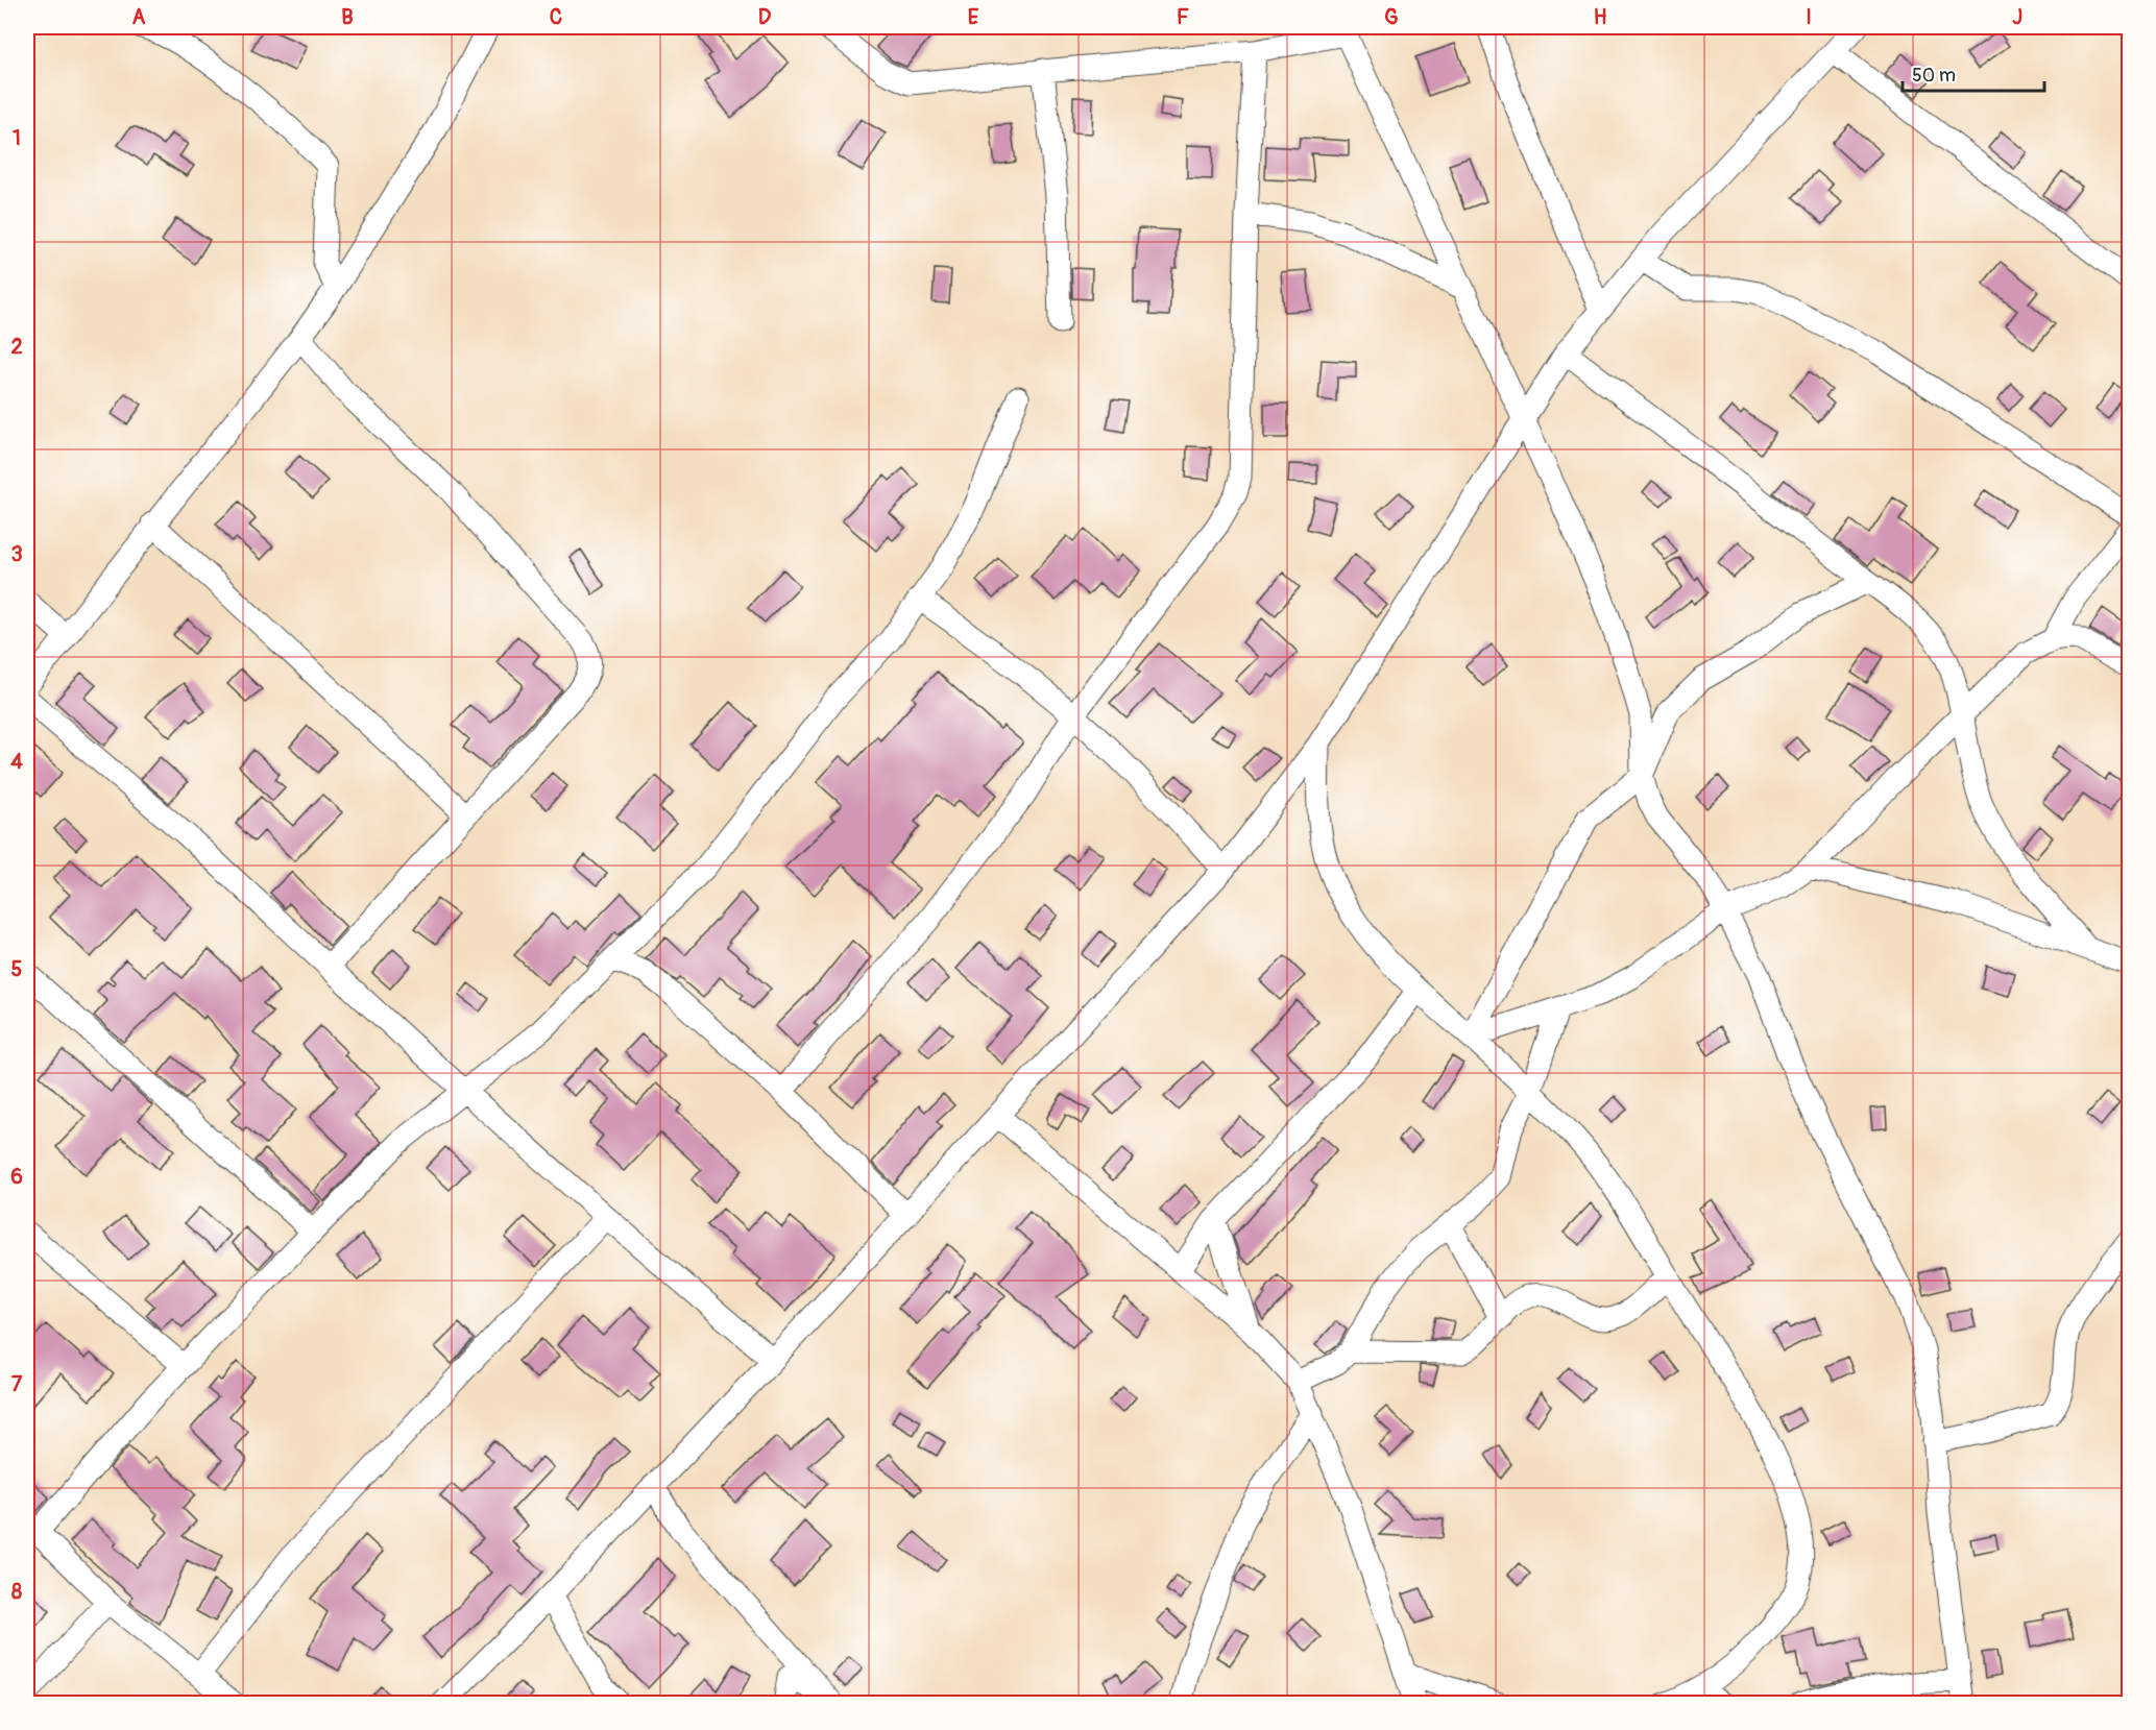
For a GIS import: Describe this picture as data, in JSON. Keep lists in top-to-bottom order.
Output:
{
  "scale_bar": "50 m",
  "grid": {
    "columns": [
      "A",
      "B",
      "C",
      "D",
      "E",
      "F",
      "G",
      "H",
      "I",
      "J"
    ],
    "rows": [
      "1",
      "2",
      "3",
      "4",
      "5",
      "6",
      "7",
      "8"
    ]
  }
}
